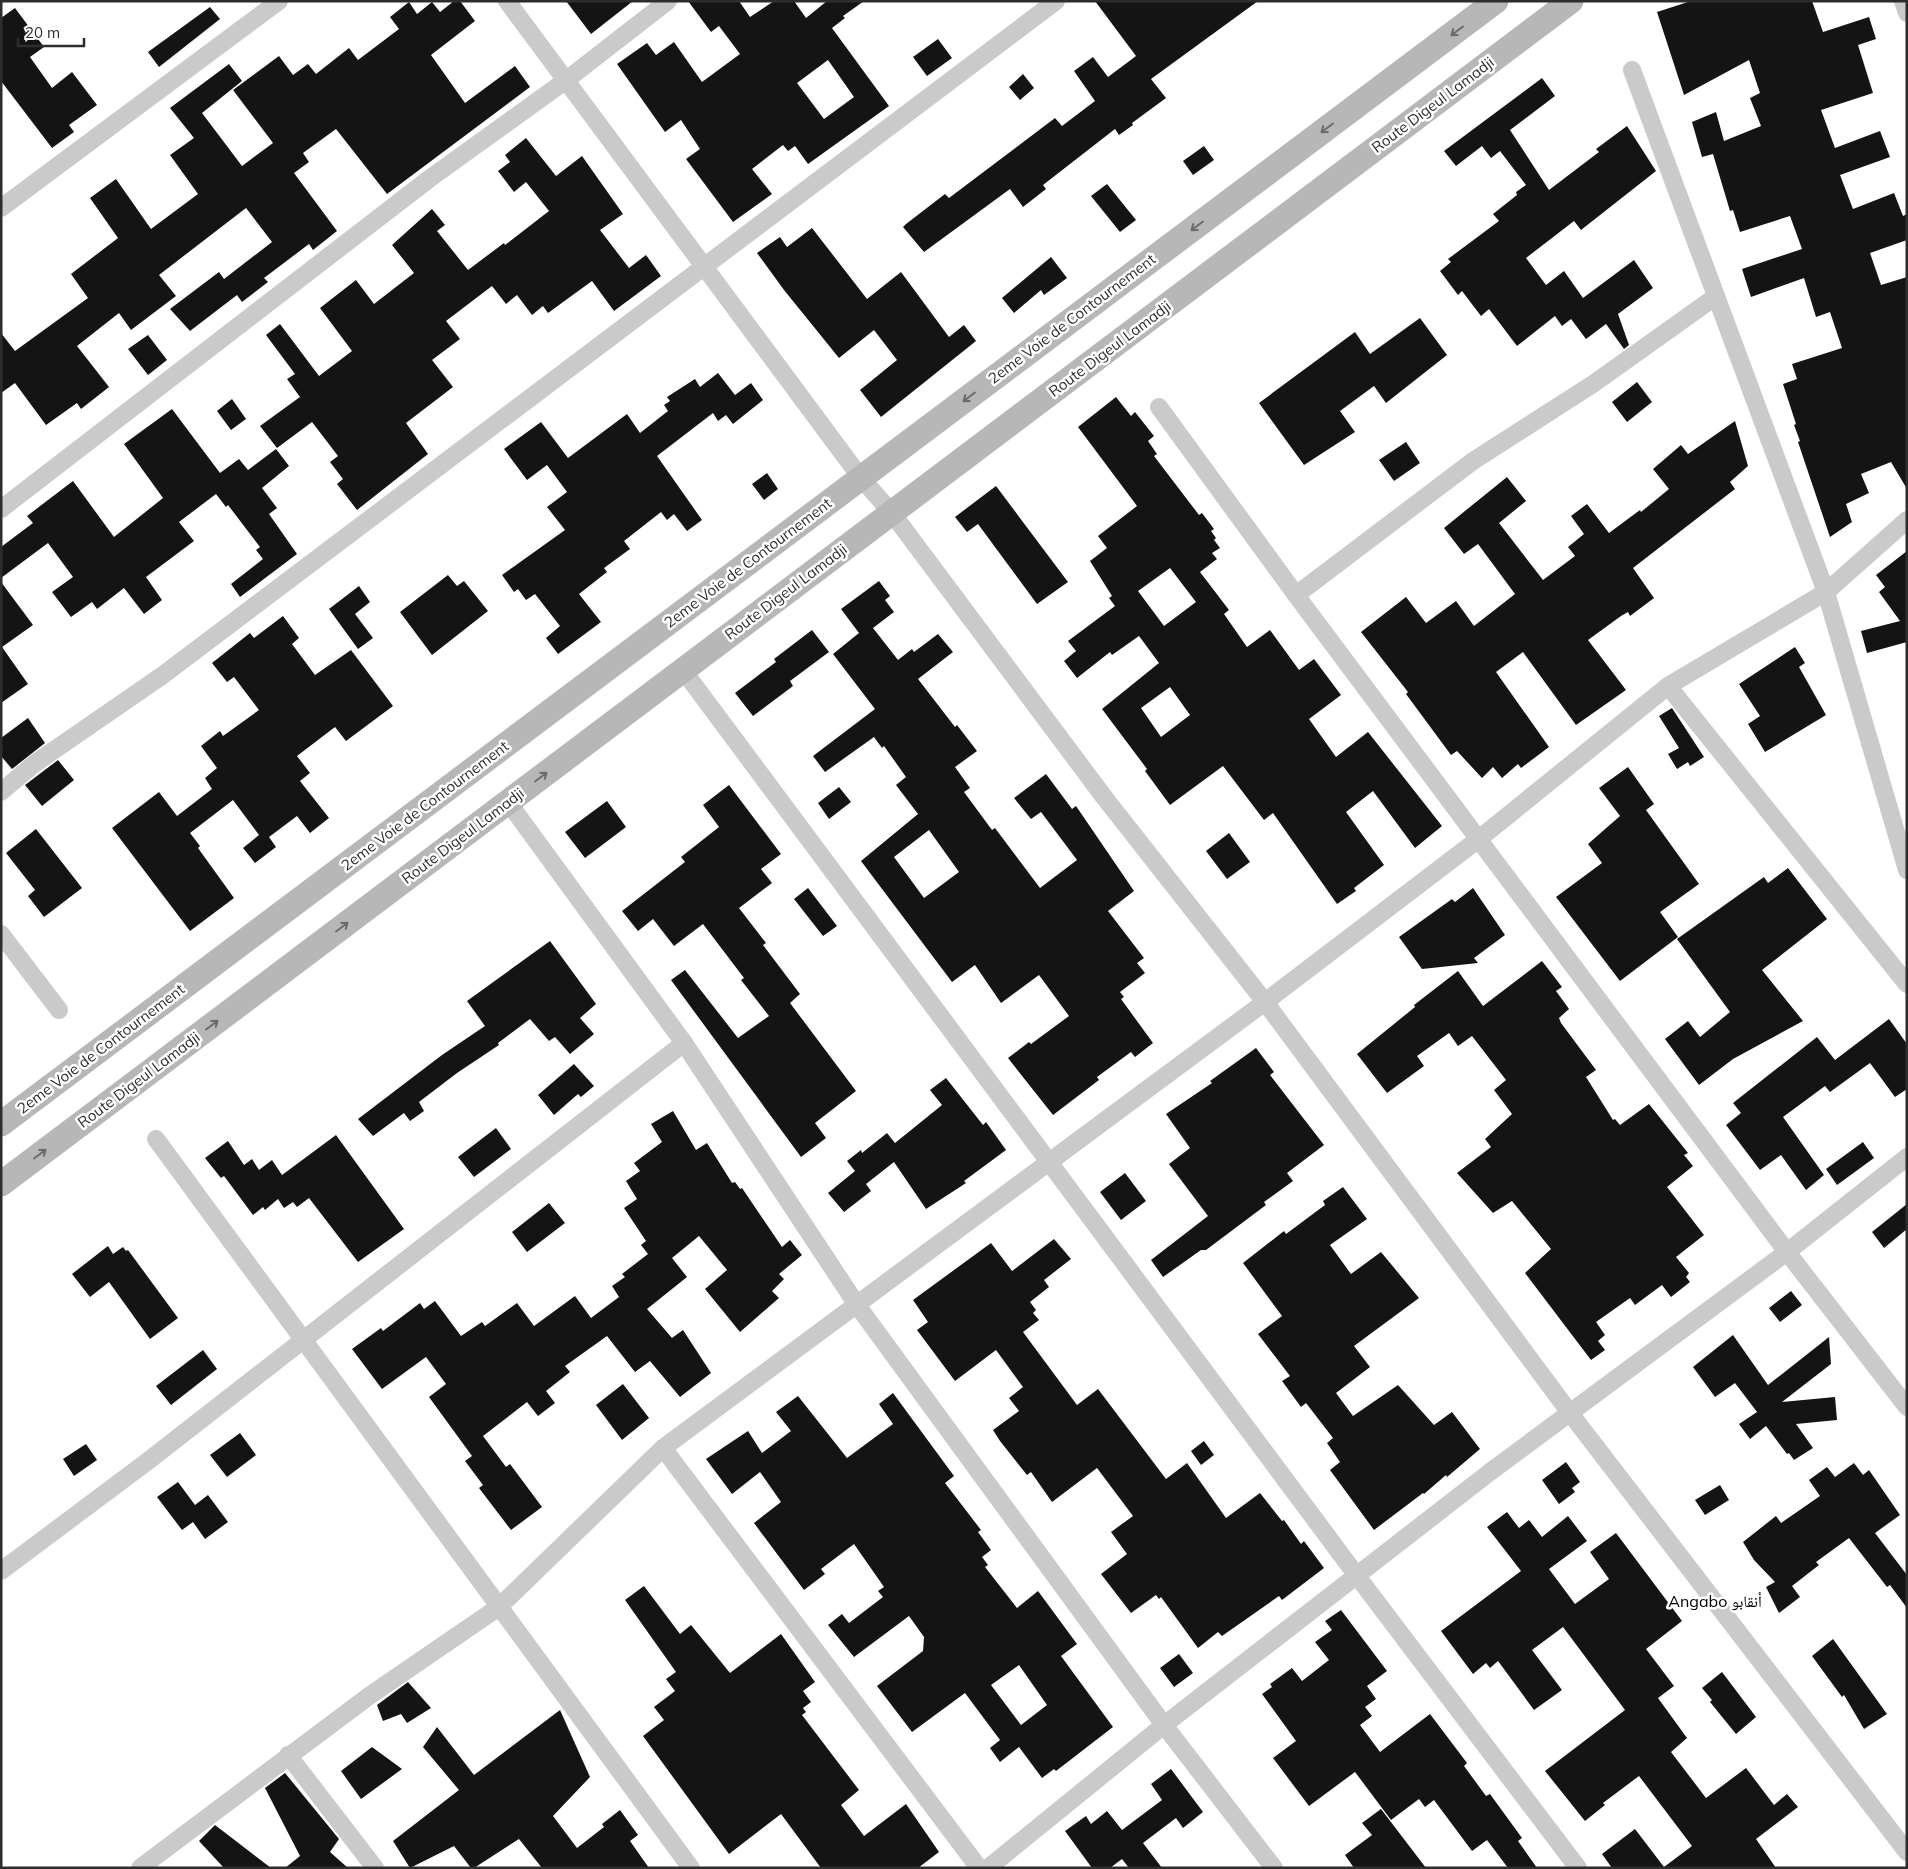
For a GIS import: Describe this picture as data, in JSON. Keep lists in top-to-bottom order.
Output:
{
  "streets": {
    "main road": ["Route Digeul Lamadji", "2eme Voie de Contournement"]
  },
  "one_way": ["Route Digeul Lamadji", "2eme Voie de Contournement"],
  "districts": ["Angabo أنقابو"],
  "scale_bar": "20 m"
}
